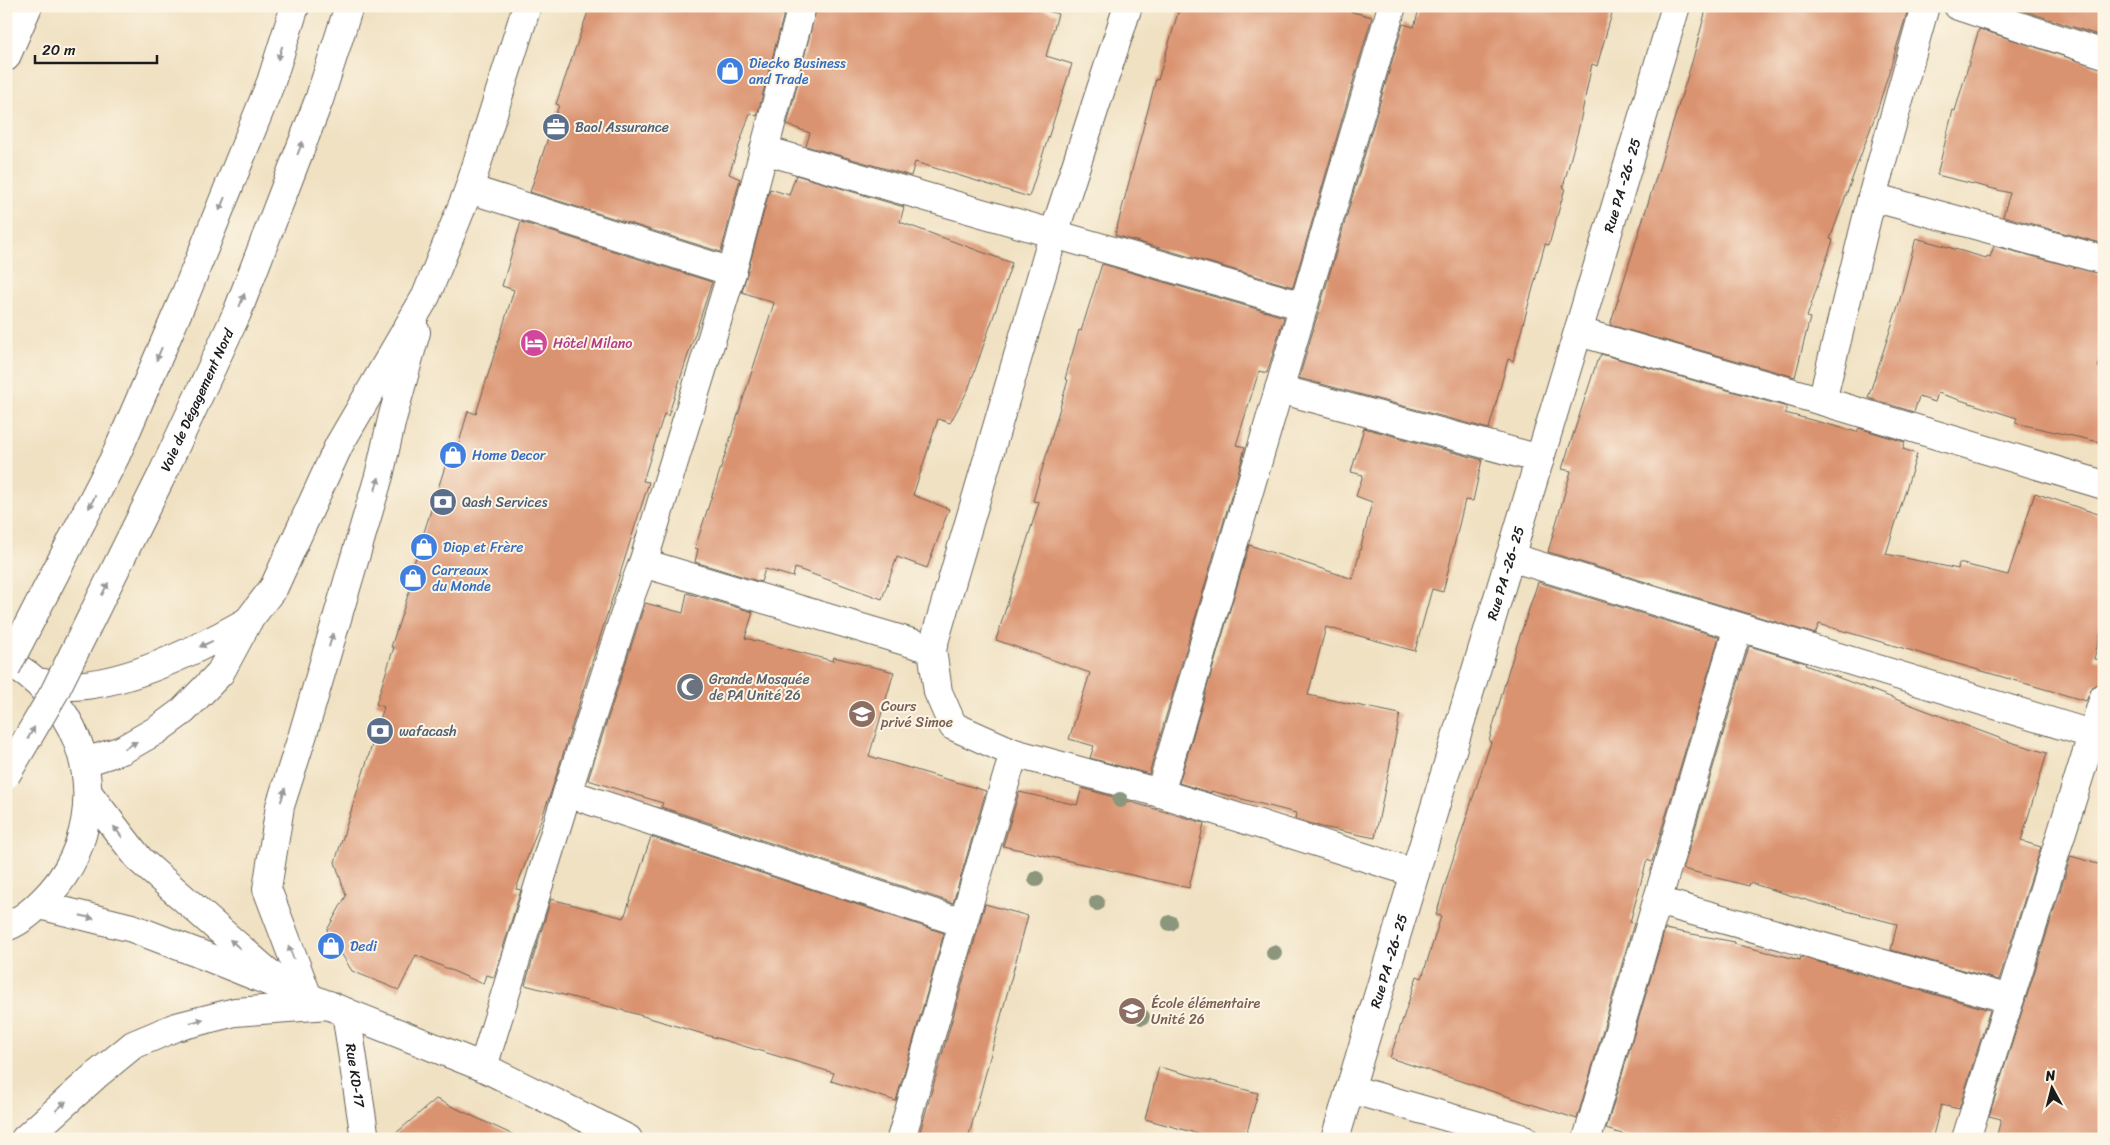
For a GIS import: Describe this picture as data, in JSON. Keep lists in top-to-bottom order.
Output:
{
  "streets": {
    "main road": ["Rue PA -26- 25", "Voie de Dégagement Nord", "Rue KD-17"]
  },
  "places": {
    "shop": [
      "Diecko Business and Trade",
      "Home Decor",
      "Diop et Frère",
      "Carreaux du Monde",
      "Dedi"
    ],
    "office": ["Baol Assurance"],
    "hotel": ["Hôtel Milano"],
    "bank": ["Qash Services", "wafacash"],
    "mosque": ["Grande Mosquée de PA Unité 26"],
    "school or university": ["Cours privé Simoe", "École élémentaire Unité 26"]
  },
  "scale_bar": "20 m",
  "north": "top"
}
